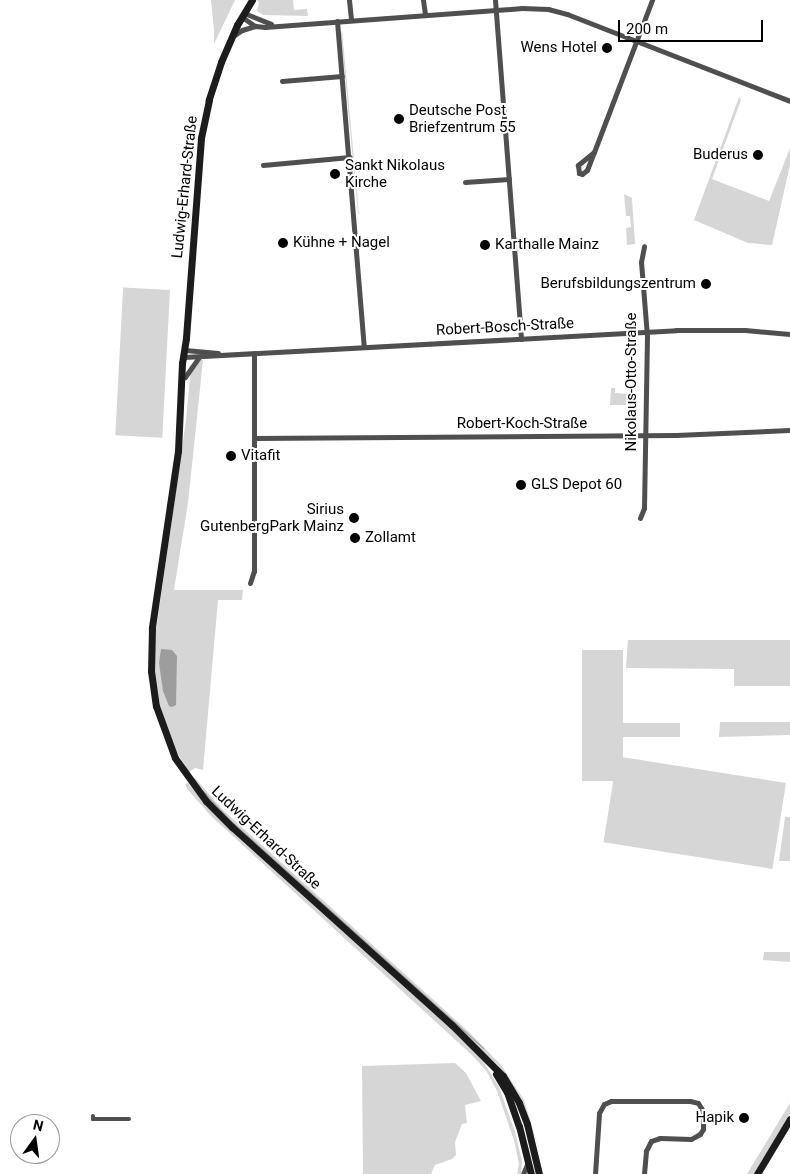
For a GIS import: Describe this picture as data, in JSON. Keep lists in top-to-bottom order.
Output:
{
  "streets": {
    "main road": ["Ludwig-Erhard-Straße"],
    "street": ["Robert-Bosch-Straße", "Nikolaus-Otto-Straße", "Robert-Koch-Straße"]
  },
  "crossings": [
    ["Ludwig-Erhard-Straße", "Robert-Bosch-Straße"],
    ["Robert-Bosch-Straße", "Nikolaus-Otto-Straße"],
    ["Nikolaus-Otto-Straße", "Robert-Koch-Straße"]
  ],
  "places": [
    "Wens Hotel",
    "Deutsche Post Briefzentrum 55",
    "Buderus",
    "Sankt Nikolaus Kirche",
    "Kühne + Nagel",
    "Karthalle Mainz",
    "Berufsbildungszentrum",
    "Vitafit",
    "GLS Depot 60",
    "Sirius GutenbergPark Mainz",
    "Zollamt",
    "Hapik"
  ],
  "scale_bar": "200 m",
  "north": "top"
}
